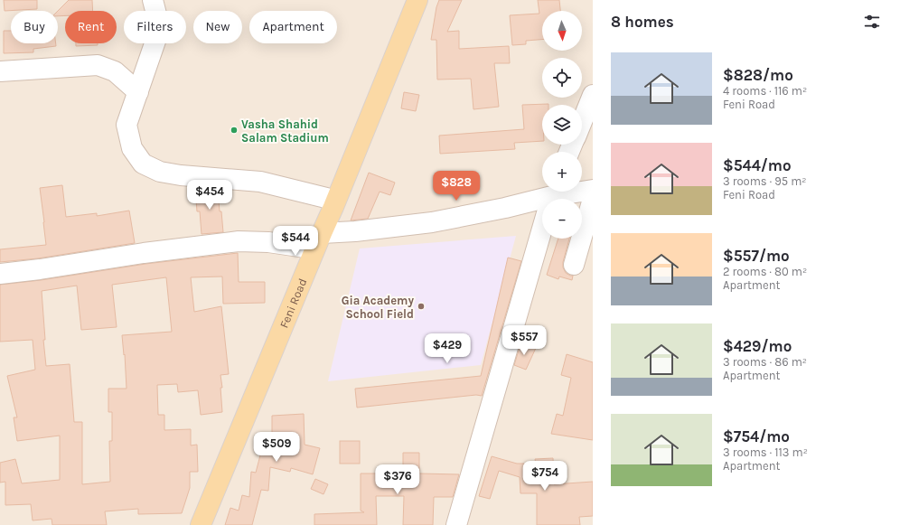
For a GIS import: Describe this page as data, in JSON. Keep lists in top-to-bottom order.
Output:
{
  "streets": {
    "main road": ["Feni Road"]
  },
  "places": ["Vasha Shahid Salam Stadium", "Gia Academy School Field"],
  "north": "bottom",
  "page": {
    "heading": "8 homes",
    "map_buttons": ["+", "−"],
    "chip": [
      "Buy",
      "Rent",
      "Filters",
      "New",
      "Apartment"
    ],
    "list": [
      {
        "name": "$828/mo",
        "note": "4 rooms · 116 m² · Feni Road"
      },
      {
        "name": "$544/mo",
        "note": "3 rooms · 95 m² · Feni Road"
      },
      {
        "name": "$557/mo",
        "note": "2 rooms · 80 m² · Apartment"
      },
      {
        "name": "$429/mo",
        "note": "3 rooms · 86 m² · Apartment"
      },
      {
        "name": "$754/mo",
        "note": "3 rooms · 113 m² · Apartment"
      }
    ],
    "price": [
      "$828",
      "$454",
      "$544",
      "$557",
      "$429",
      "$509",
      "$754",
      "$376"
    ]
  }
}
